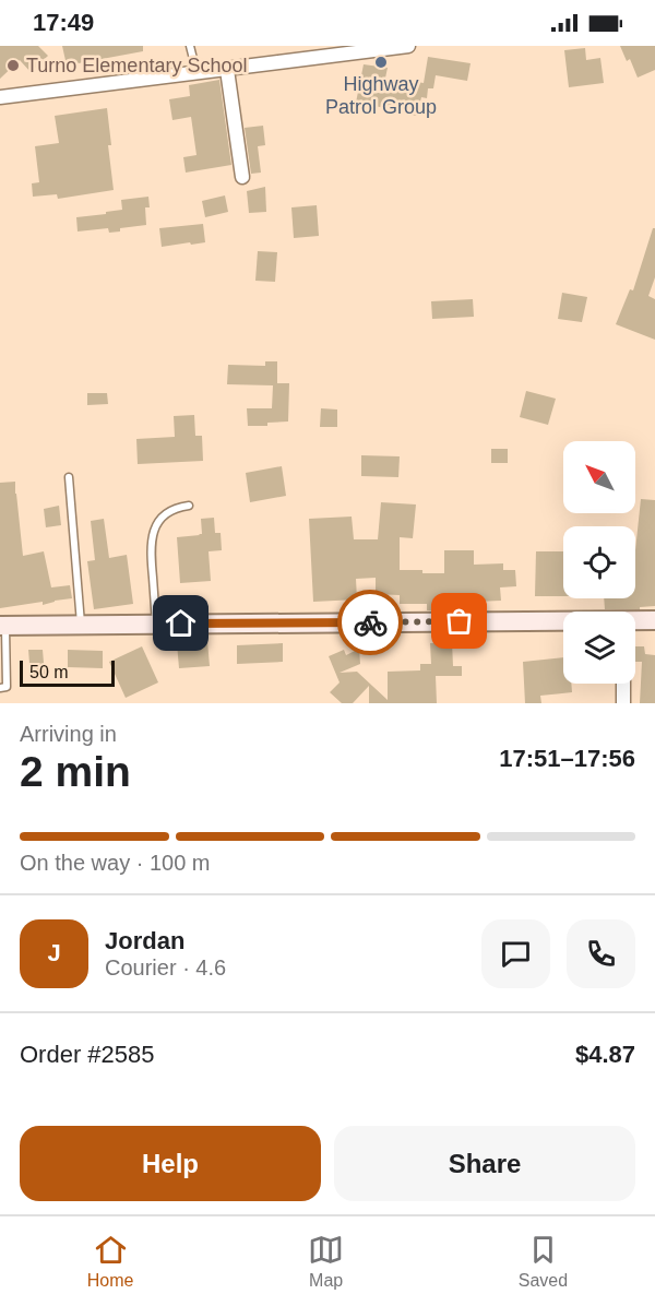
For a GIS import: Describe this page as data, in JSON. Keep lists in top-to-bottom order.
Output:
{
  "places": ["Highway Patrol Group", "Turno Elementary School"],
  "scale_bar": "50 m",
  "north": "top left",
  "page": {
    "status": "17:49",
    "scale": "50 m",
    "heading": ["2 min", "Arriving in", "17:51–17:56"],
    "panel": [
      "Jordan",
      "Courier · 4.6",
      "Order #2585",
      "$4.87"
    ],
    "bar": "On the way · 100 m",
    "round": "J",
    "buttons": ["Help", "Share"],
    "tabs": ["Home", "Map", "Saved"]
  }
}
